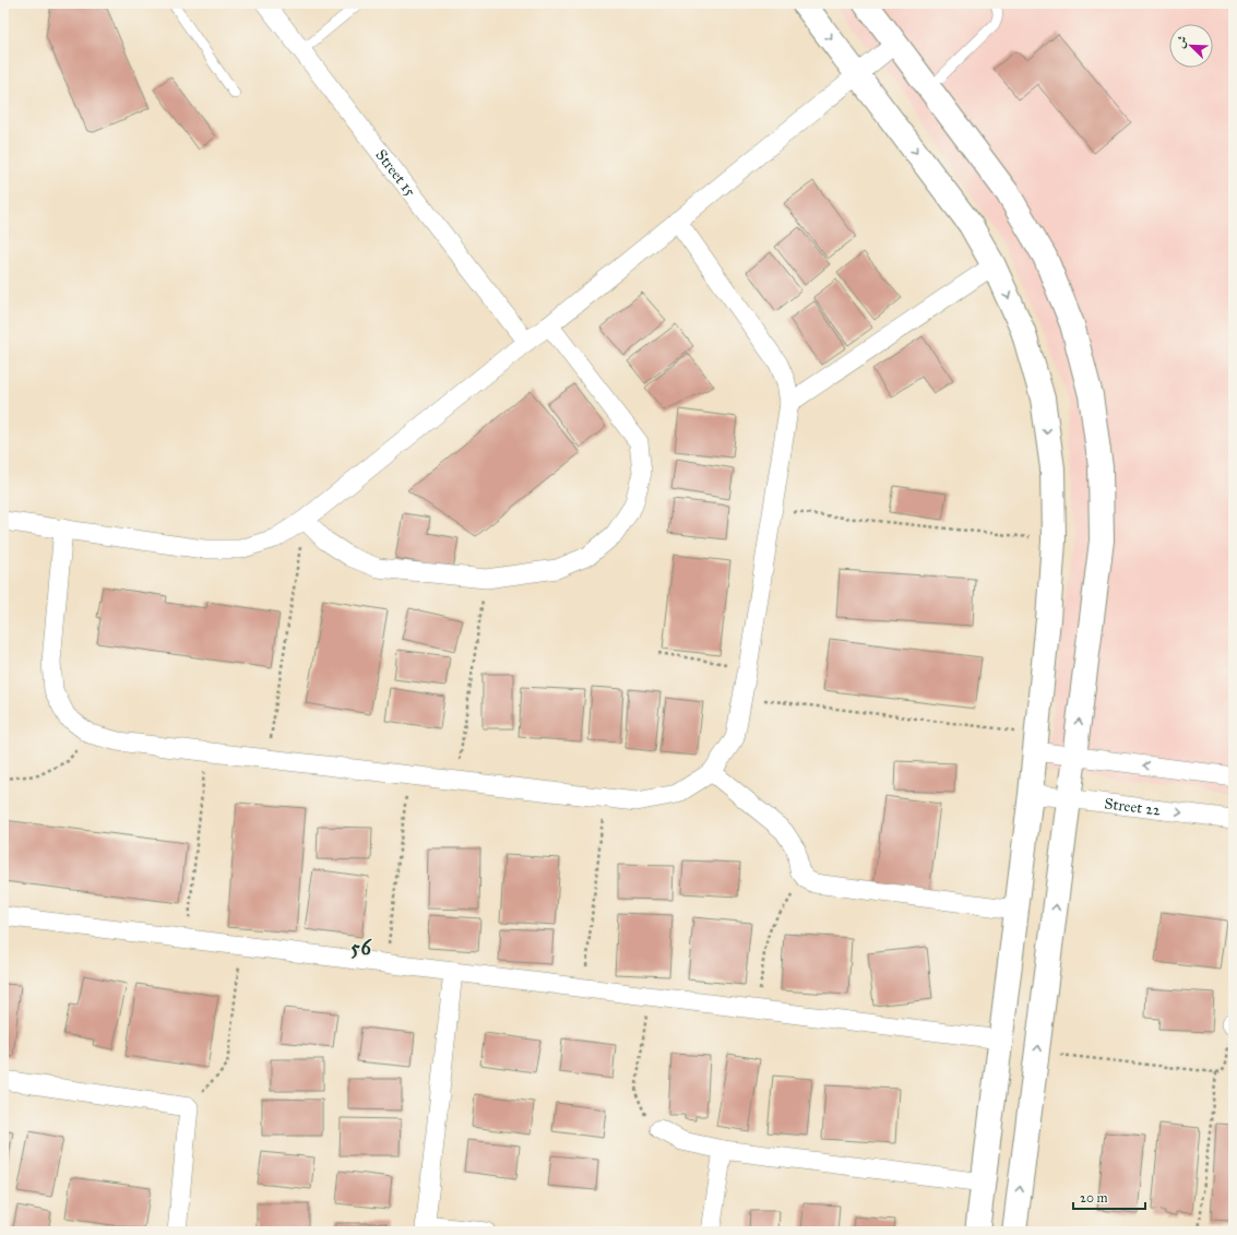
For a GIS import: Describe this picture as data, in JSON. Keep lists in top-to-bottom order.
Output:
{
  "streets": {
    "street": ["Street 15", "Street 22"]
  },
  "districts": ["56"],
  "scale_bar": "20 m",
  "north": "top left"
}
